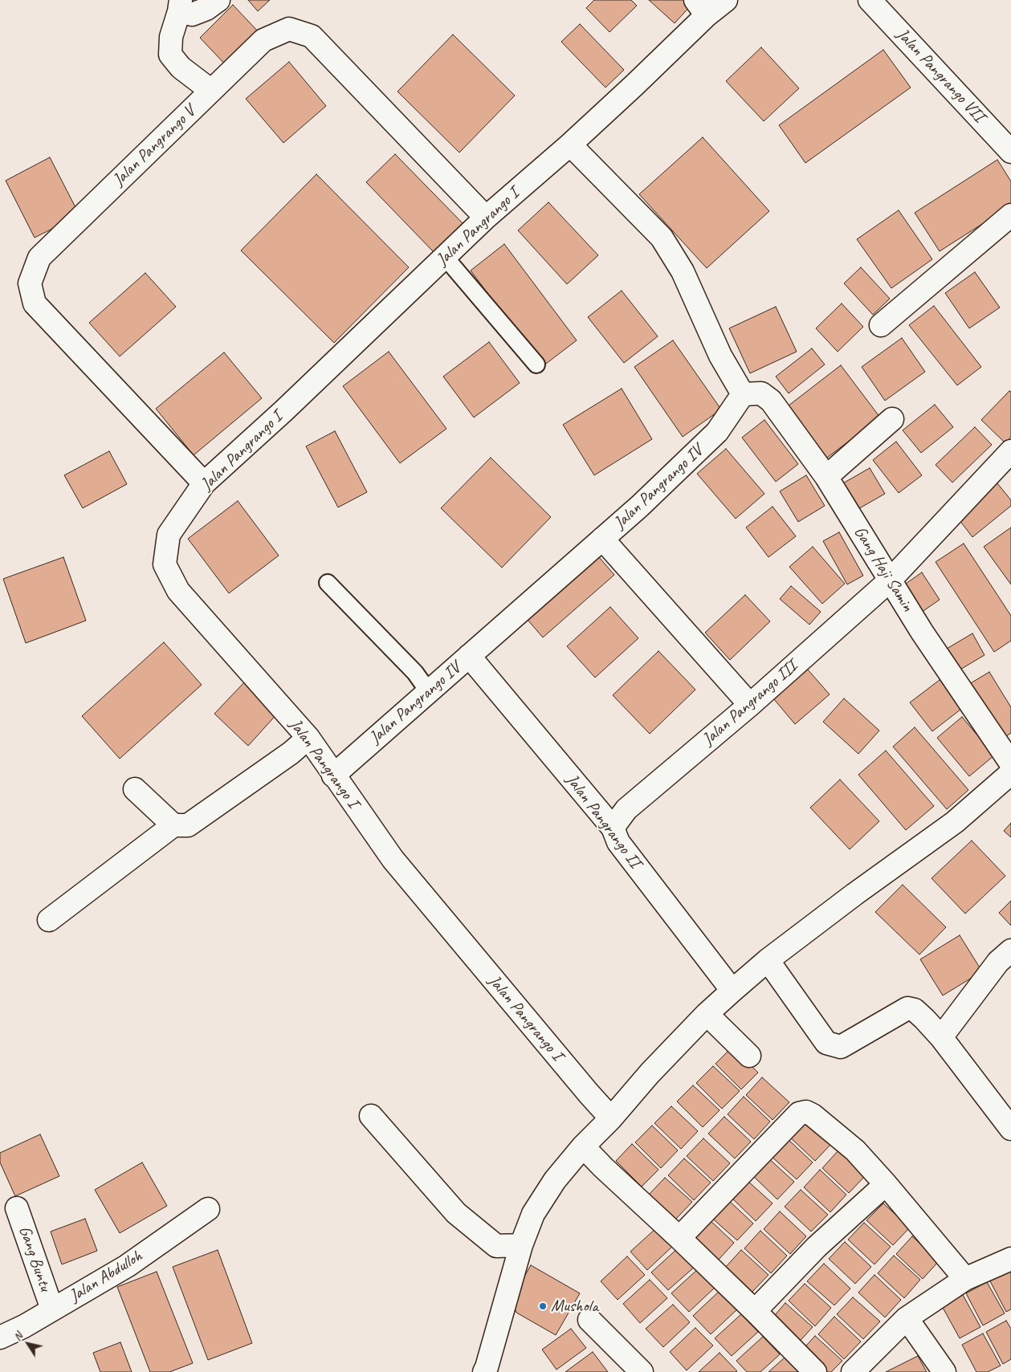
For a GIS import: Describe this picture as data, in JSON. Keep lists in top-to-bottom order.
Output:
{
  "streets": {
    "street": [
      "Jalan Pangrango VII",
      "Jalan Pangrango V",
      "Jalan Pangrango I",
      "Jalan Pangrango IV",
      "Gang Haji Samin",
      "Jalan Pangrango III",
      "Jalan Pangrango II",
      "Gang Buntu",
      "Jalan Abdulloh"
    ]
  },
  "crossings": [
    ["Jalan Pangrango V", "Jalan Pangrango I"],
    ["Jalan Pangrango I", "Jalan Pangrango IV"],
    ["Jalan Pangrango IV", "Gang Haji Samin"],
    ["Jalan Pangrango IV", "Jalan Pangrango II"],
    ["Gang Haji Samin", "Jalan Pangrango III"],
    ["Jalan Pangrango III", "Jalan Pangrango II"],
    ["Gang Buntu", "Jalan Abdulloh"]
  ],
  "places": ["Mushola"],
  "north": "top left"
}
